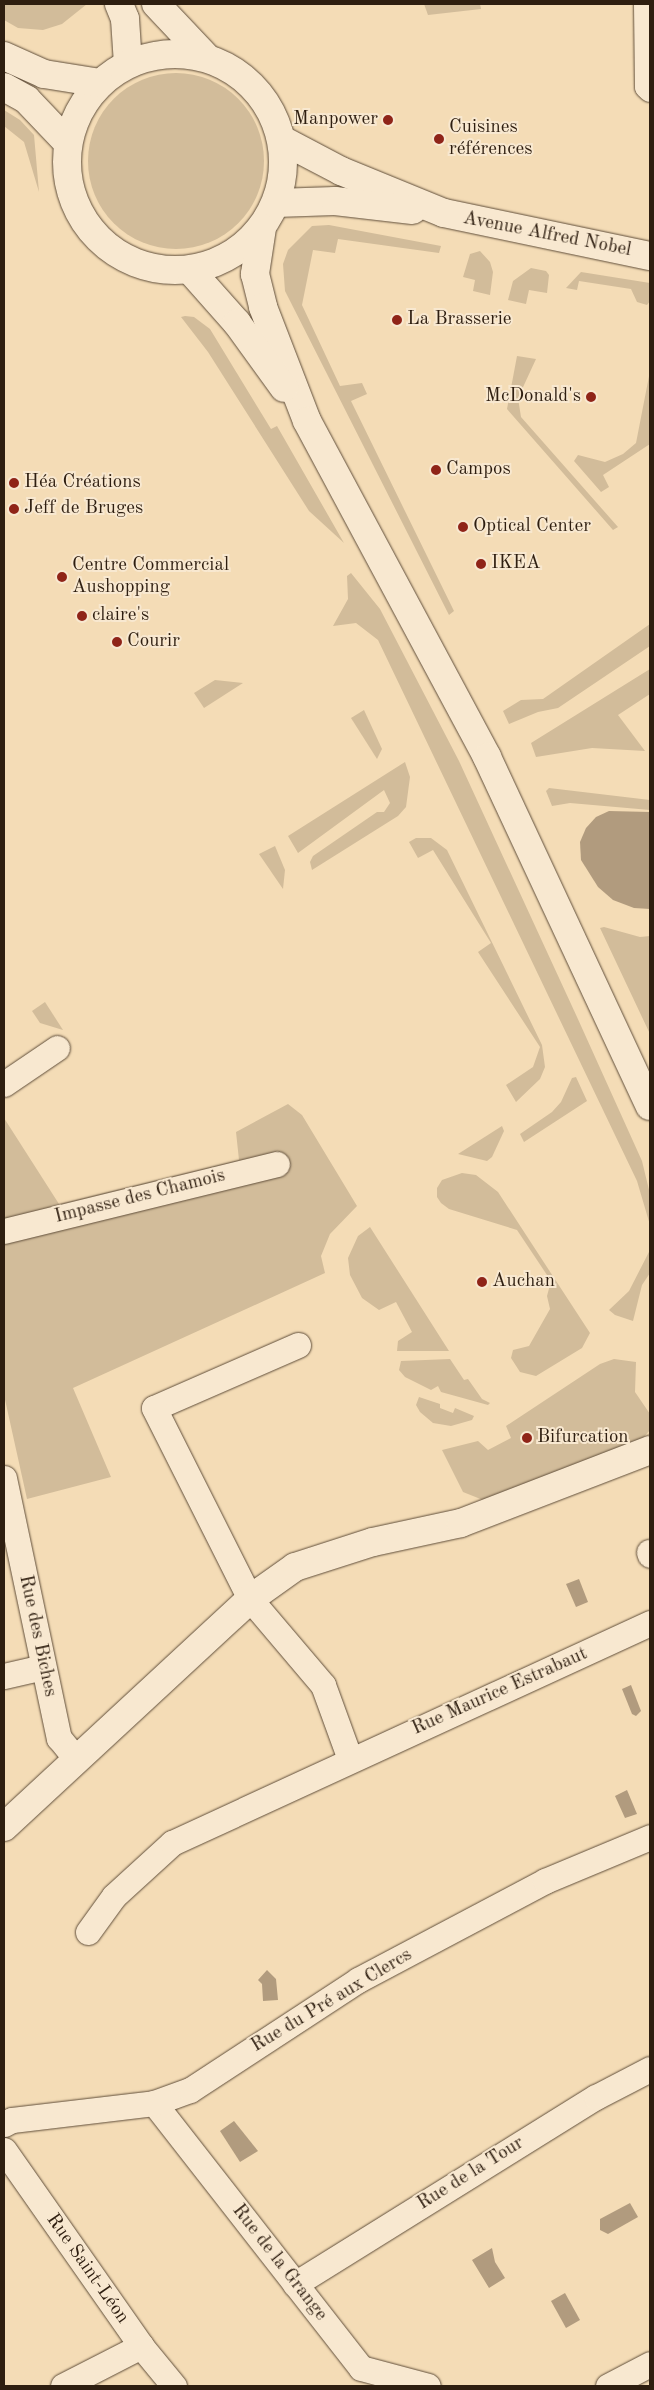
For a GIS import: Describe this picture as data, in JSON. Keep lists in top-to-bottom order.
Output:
{
  "streets": {
    "main road": ["Avenue Alfred Nobel"],
    "street": [
      "Impasse des Chamois",
      "Rue des Biches",
      "Rue Maurice Estrabaut",
      "Rue du Pré aux Clercs",
      "Rue de la Tour",
      "Rue de la Grange",
      "Rue Saint-Léon"
    ]
  },
  "crossings": [
    ["Rue du Pré aux Clercs", "Rue de la Grange"],
    ["Rue de la Tour", "Rue de la Grange"]
  ],
  "places": [
    "Manpower",
    "Cuisines références",
    "La Brasserie",
    "McDonald's",
    "Campos",
    "Héa Créations",
    "Jeff de Bruges",
    "Optical Center",
    "IKEA",
    "Centre Commercial Aushopping",
    "claire's",
    "Courir",
    "Auchan",
    "Bifurcation"
  ]
}
